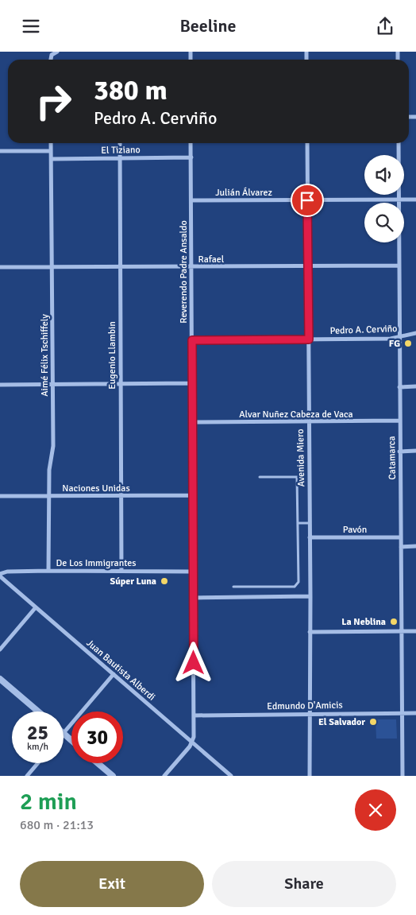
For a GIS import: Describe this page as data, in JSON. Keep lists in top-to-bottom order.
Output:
{
  "streets": {
    "street": [
      "El Tiziano",
      "Julián Álvarez",
      "Rafael",
      "Reverendo Padre Ansaldo",
      "Pedro A. Cerviño",
      "Aimé Félix Tschiffely",
      "Eugenio Llambin",
      "Alvar Nuñez Cabeza de Vaca",
      "Avenida Miero",
      "Catamarca",
      "Naciones Unidas",
      "Pavón",
      "De Los Immigrantes",
      "Juan Bautista Alberdi",
      "Edmundo D'Amicis"
    ]
  },
  "crossings": [
    ["El Tiziano", "Reverendo Padre Ansaldo"],
    ["El Tiziano", "Aimé Félix Tschiffely"],
    ["El Tiziano", "Eugenio Llambin"],
    ["Julián Álvarez", "Reverendo Padre Ansaldo"],
    ["Julián Álvarez", "Avenida Miero"],
    ["Julián Álvarez", "Catamarca"],
    ["Rafael", "Reverendo Padre Ansaldo"],
    ["Rafael", "Aimé Félix Tschiffely"],
    ["Rafael", "Eugenio Llambin"],
    ["Rafael", "Avenida Miero"],
    ["Rafael", "Catamarca"],
    ["Reverendo Padre Ansaldo", "Pedro A. Cerviño"],
    ["Reverendo Padre Ansaldo", "Alvar Nuñez Cabeza de Vaca"],
    ["Reverendo Padre Ansaldo", "Naciones Unidas"],
    ["Reverendo Padre Ansaldo", "De Los Immigrantes"],
    ["Reverendo Padre Ansaldo", "Juan Bautista Alberdi"],
    ["Reverendo Padre Ansaldo", "Edmundo D'Amicis"],
    ["Pedro A. Cerviño", "Avenida Miero"],
    ["Pedro A. Cerviño", "Catamarca"],
    ["Aimé Félix Tschiffely", "Naciones Unidas"],
    ["Aimé Félix Tschiffely", "De Los Immigrantes"],
    ["Eugenio Llambin", "Naciones Unidas"],
    ["Eugenio Llambin", "De Los Immigrantes"],
    ["Alvar Nuñez Cabeza de Vaca", "Avenida Miero"],
    ["Alvar Nuñez Cabeza de Vaca", "Catamarca"],
    ["Avenida Miero", "Pavón"],
    ["Avenida Miero", "Edmundo D'Amicis"],
    ["Catamarca", "Pavón"],
    ["Catamarca", "Edmundo D'Amicis"],
    ["De Los Immigrantes", "Juan Bautista Alberdi"]
  ],
  "places": [
    "FG",
    "Súper Luna",
    "La Neblina",
    "El Salvador"
  ],
  "page": {
    "header": "Beeline",
    "turn": ["380 m", "Pedro A. Cerviño"],
    "speed": "25 km/h",
    "limit": "30",
    "heading": ["2 min", "680 m · 21:13"],
    "buttons": ["Exit", "Share"]
  }
}
